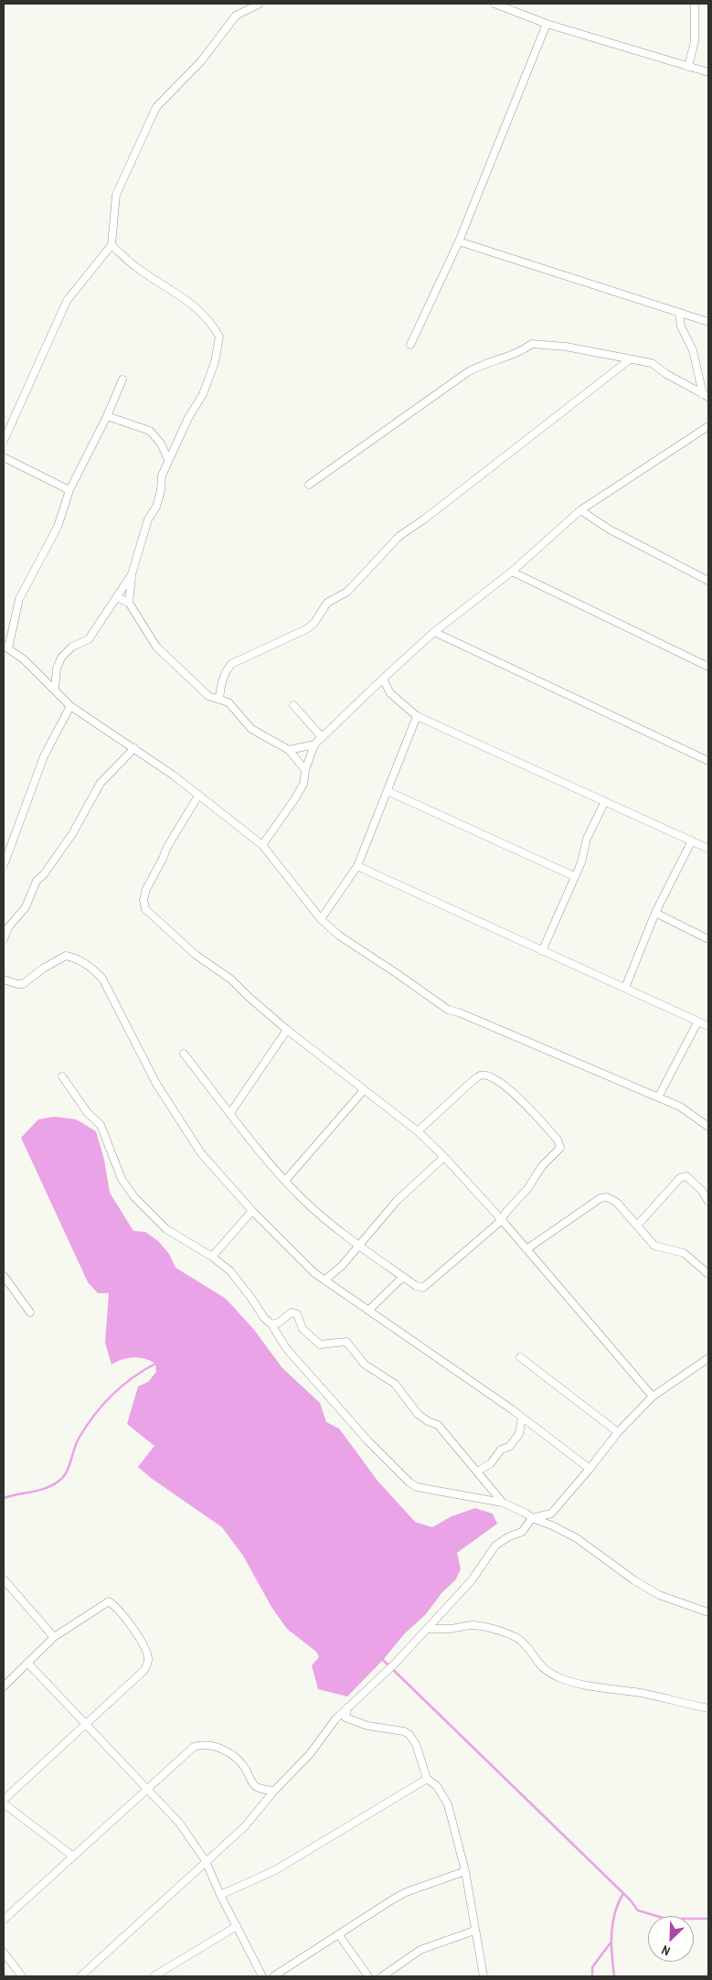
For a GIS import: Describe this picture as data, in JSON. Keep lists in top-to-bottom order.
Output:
{
  "north": "bottom left"
}
